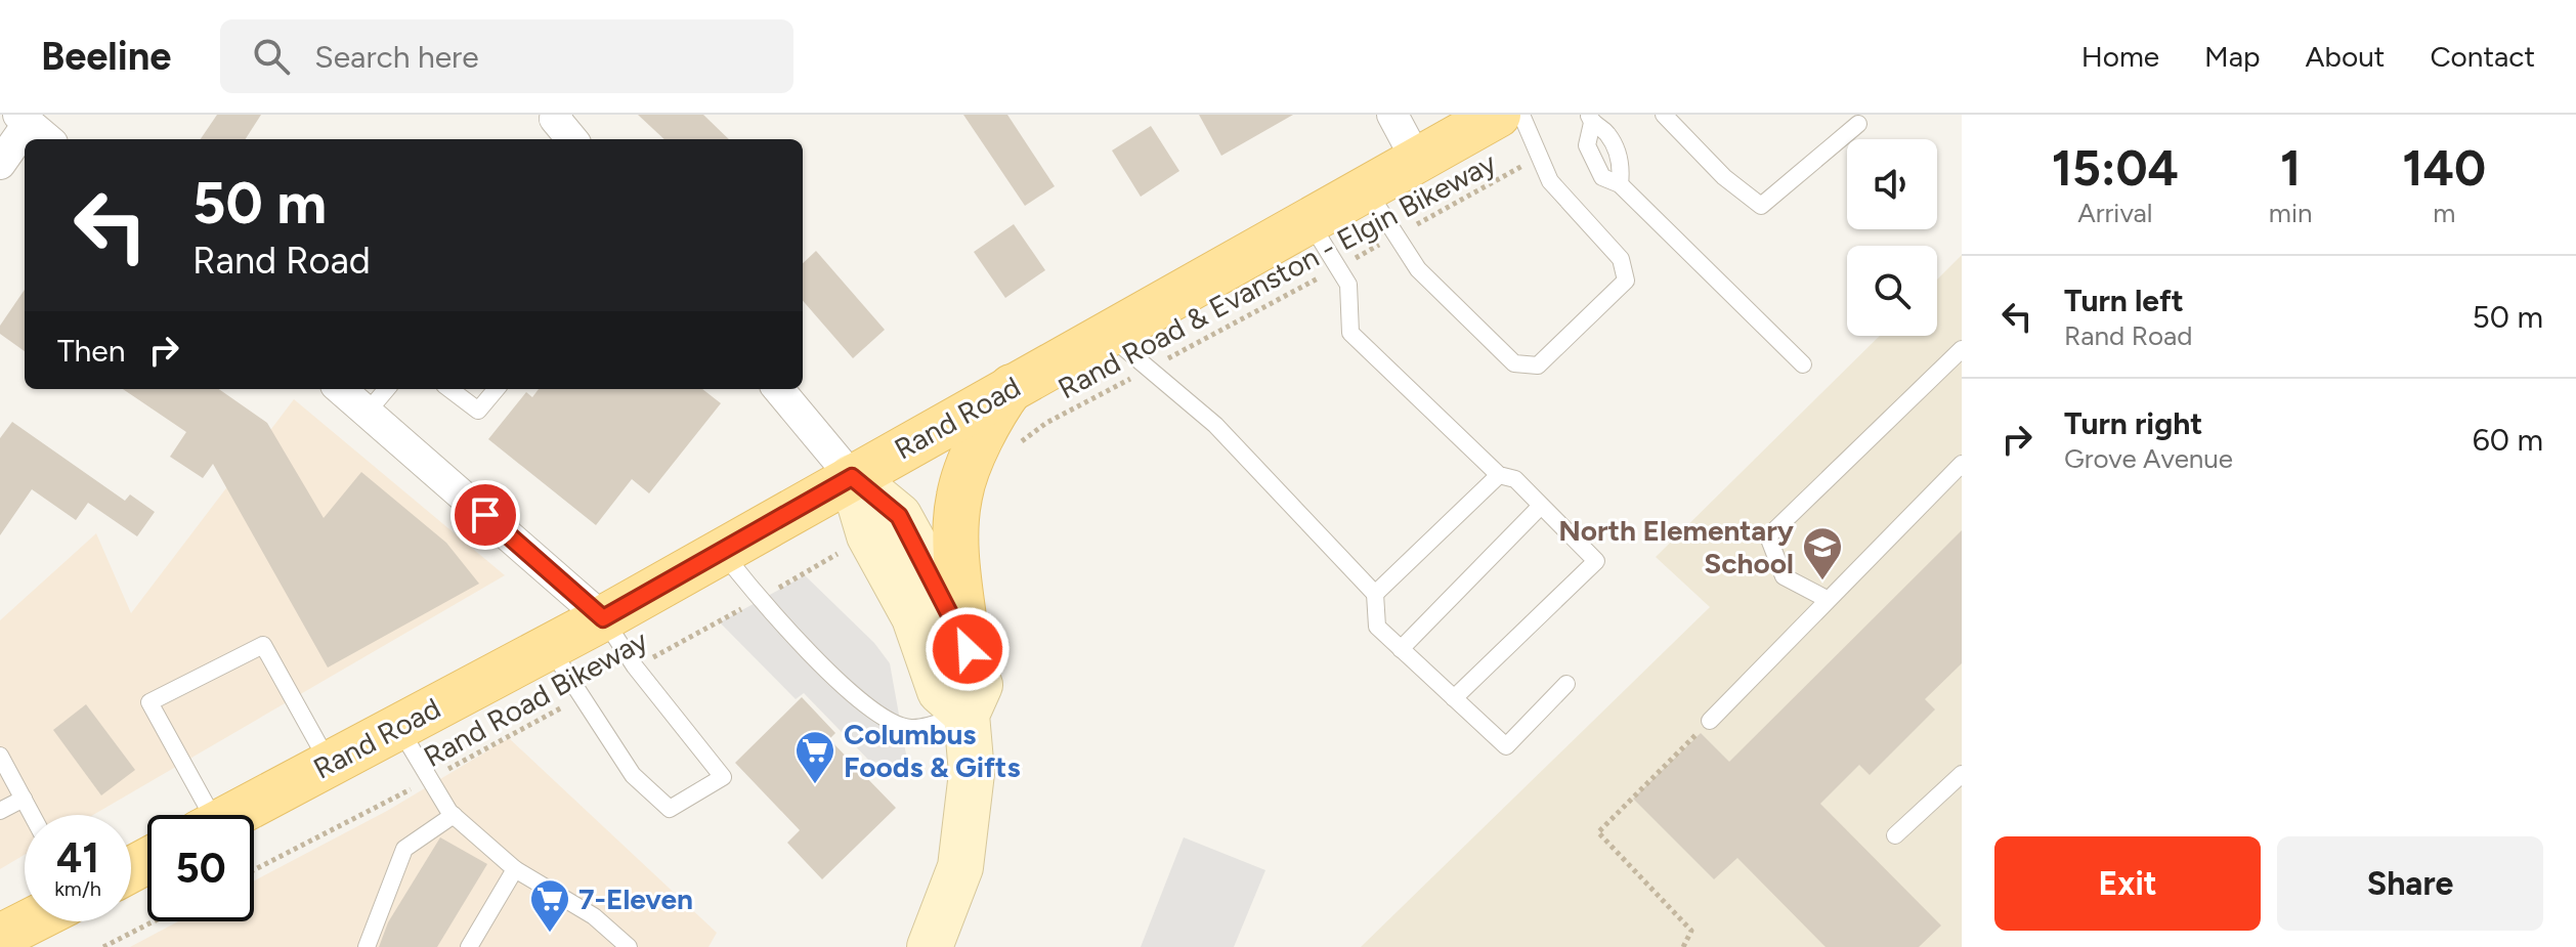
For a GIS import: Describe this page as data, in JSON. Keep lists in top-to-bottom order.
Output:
{
  "streets": {
    "main road": ["Rand Road"],
    "path": ["Rand Road & Evanston - Elgin Bikeway", "Rand Road Bikeway"]
  },
  "places": {
    "school or university": ["North Elementary School"],
    "supermarket": ["Columbus Foods & Gifts", "7-Eleven"]
  },
  "page": {
    "header": "Beeline",
    "search": "Search here",
    "nav": [
      "Home",
      "Map",
      "About",
      "Contact"
    ],
    "eta": [
      "15:04",
      "Arrival",
      "1",
      "min",
      "140",
      "m"
    ],
    "turn": ["50 m", "Rand Road"],
    "list": [
      {
        "name": "Turn left",
        "note": "Rand Road",
        "value": "50 m"
      },
      {
        "name": "Turn right",
        "note": "Grove Avenue",
        "value": "60 m"
      }
    ],
    "then": "Then",
    "speed": "41 km/h",
    "limit": "50",
    "buttons": ["Exit", "Share"]
  }
}
